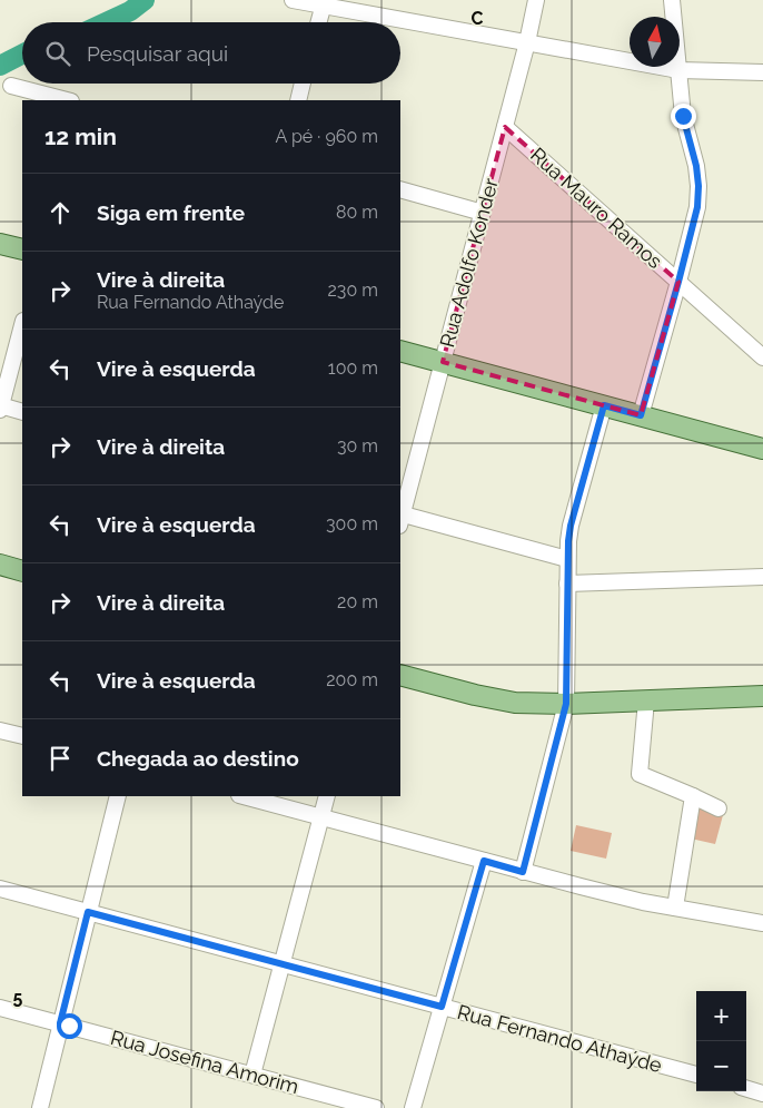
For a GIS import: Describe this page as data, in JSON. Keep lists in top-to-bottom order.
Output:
{
  "streets": {
    "street": [
      "Rua Mauro Ramos",
      "Rua Adolfo Konder",
      "Rua Fernando Athaýde",
      "Rua Josefina Amorim"
    ]
  },
  "crossings": [
    ["Rua Mauro Ramos", "Rua Adolfo Konder"]
  ],
  "north": "top",
  "page": {
    "search": "Pesquisar aqui",
    "heading": ["12 min", "A pé · 960 m"],
    "list": [
      ["Siga em frente", "80 m"],
      ["Vire à direita", "Rua Fernando Athaýde", "230 m"],
      ["Vire à esquerda", "100 m"],
      ["Vire à direita", "30 m"],
      ["Vire à esquerda", "300 m"],
      ["Vire à direita", "20 m"],
      ["Vire à esquerda", "200 m"],
      "Chegada ao destino"
    ],
    "map_buttons": ["+", "−"]
  },
  "grid": {
    "columns": ["C"],
    "rows": ["5"]
  }
}
